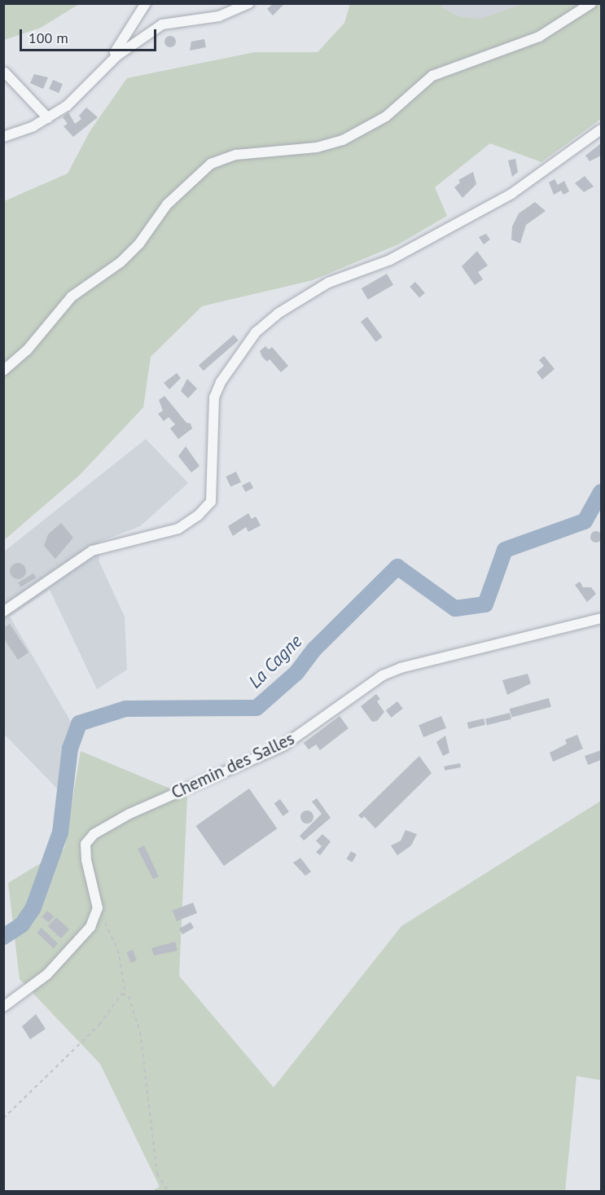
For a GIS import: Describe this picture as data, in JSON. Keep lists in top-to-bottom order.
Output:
{
  "streets": {
    "street": ["Chemin des Salles"]
  },
  "water": ["La Cagne"],
  "scale_bar": "100 m"
}
